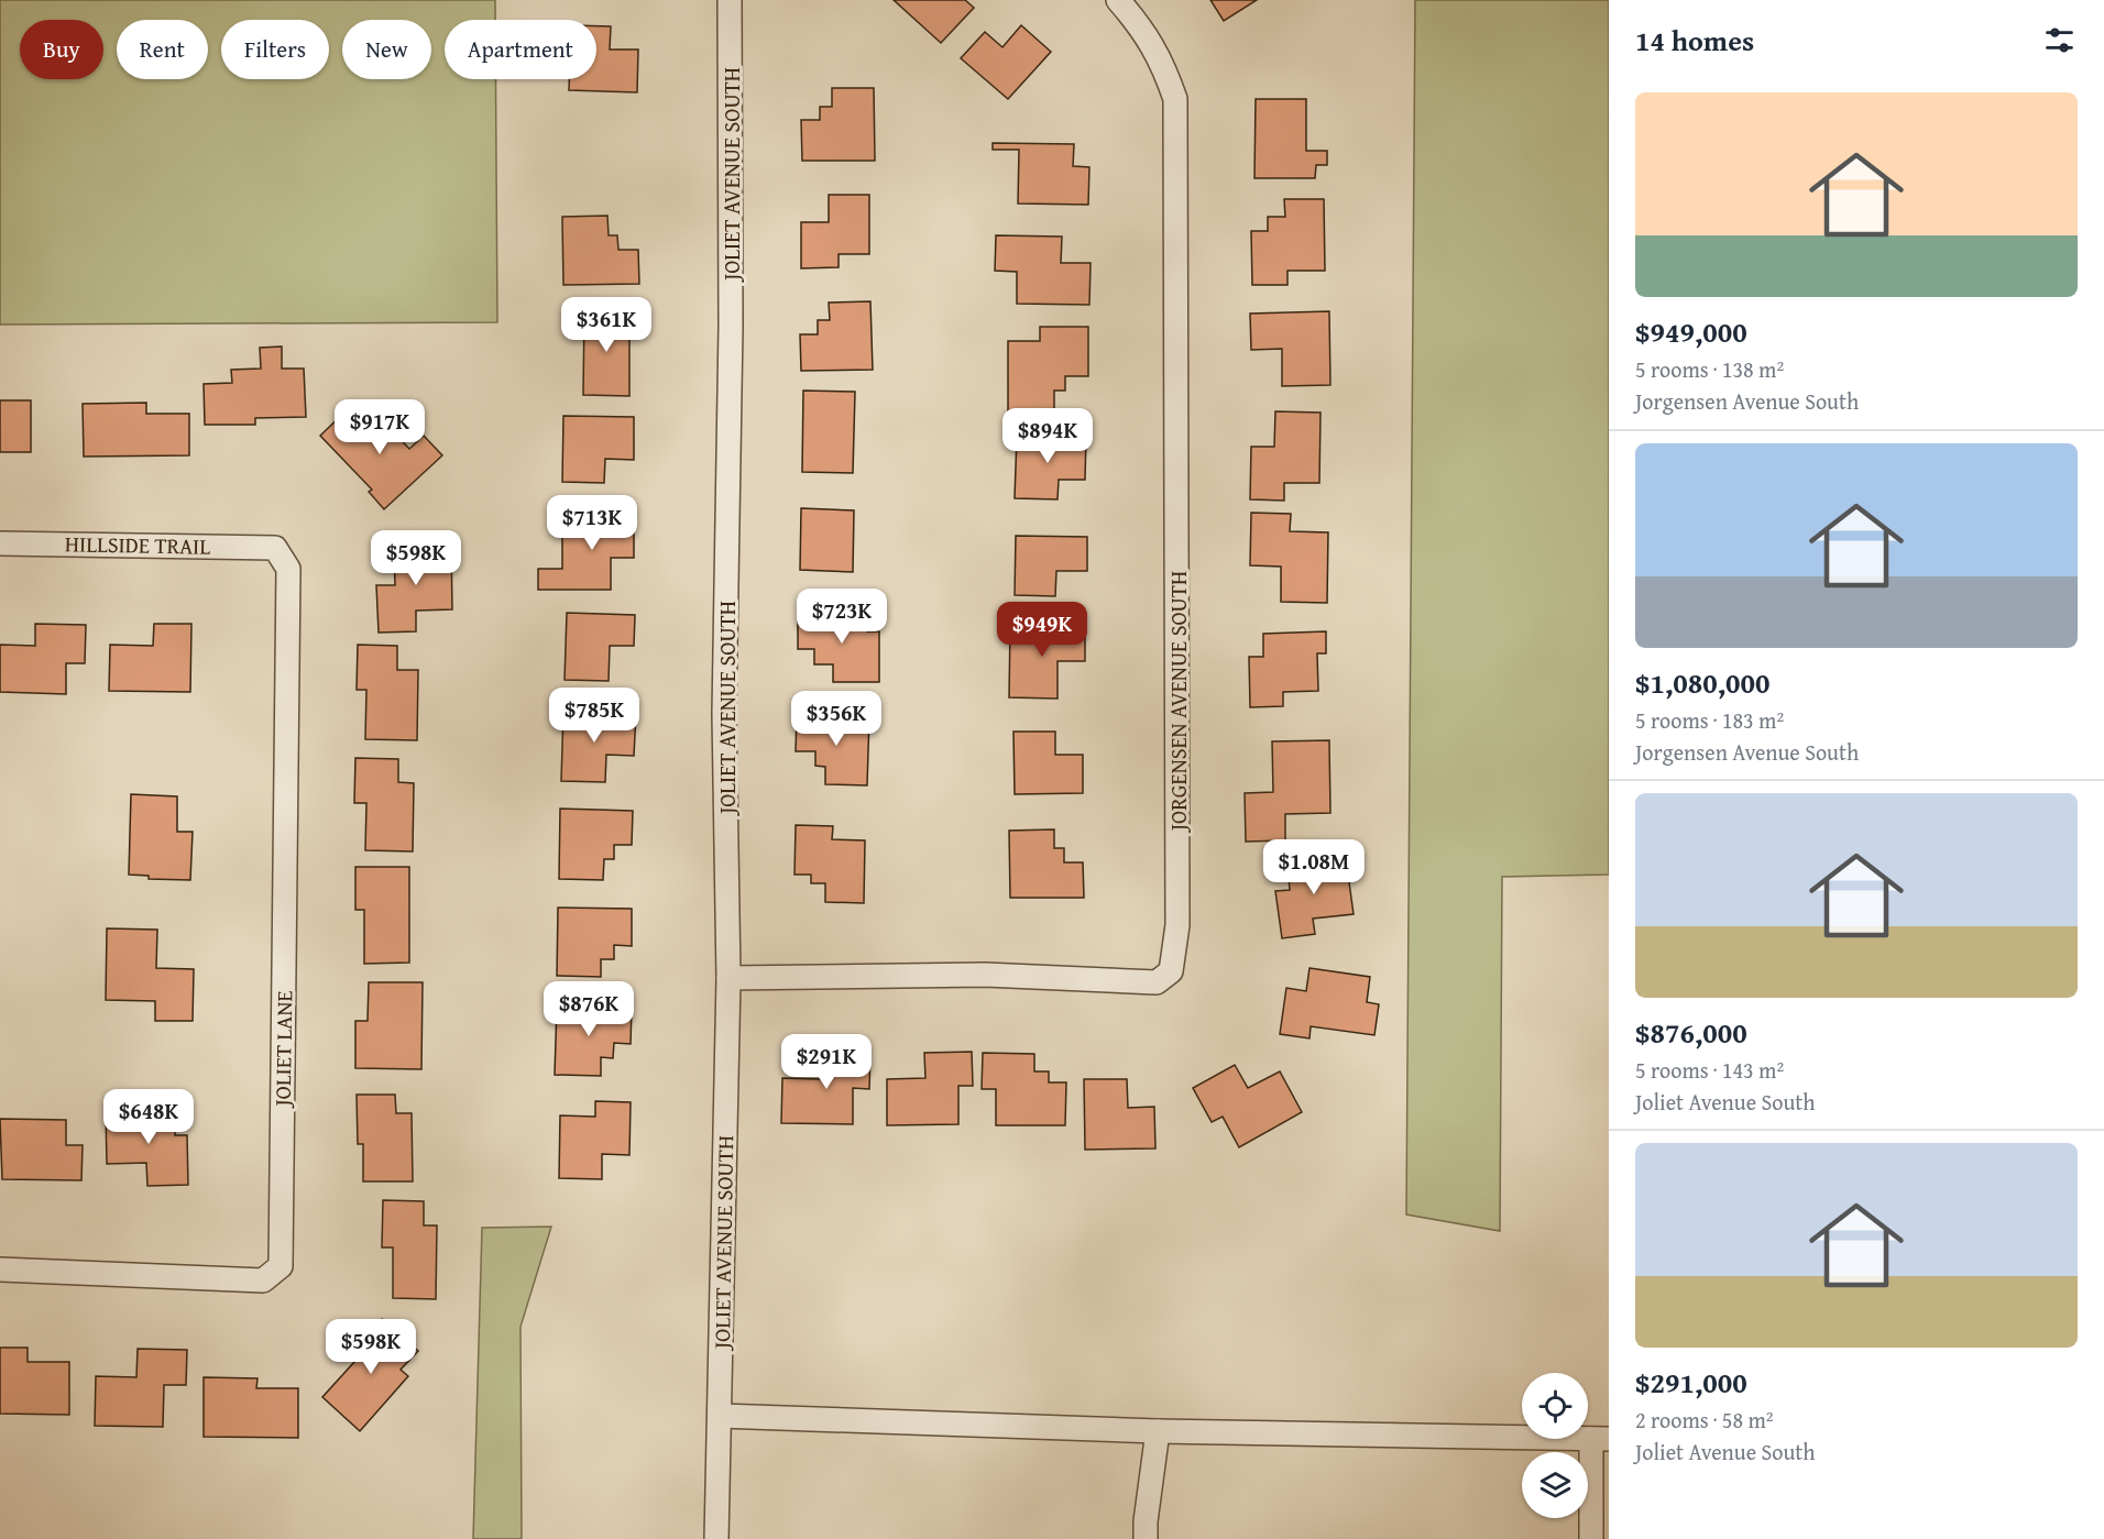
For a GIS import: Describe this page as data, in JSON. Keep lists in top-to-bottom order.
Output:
{
  "streets": {
    "street": [
      "JOLIET AVENUE SOUTH",
      "HILLSIDE TRAIL",
      "JORGENSEN AVENUE SOUTH",
      "JOLIET LANE"
    ]
  },
  "crossings": [
    ["JOLIET AVENUE SOUTH", "JORGENSEN AVENUE SOUTH"],
    ["HILLSIDE TRAIL", "JOLIET LANE"]
  ],
  "page": {
    "heading": "14 homes",
    "chip": [
      "Buy",
      "Rent",
      "Filters",
      "New",
      "Apartment"
    ],
    "list": [
      {
        "name": "$949,000",
        "note": "5 rooms · 138 m² · Jorgensen Avenue South"
      },
      {
        "name": "$1,080,000",
        "note": "5 rooms · 183 m² · Jorgensen Avenue South"
      },
      {
        "name": "$876,000",
        "note": "5 rooms · 143 m² · Joliet Avenue South"
      },
      {
        "name": "$291,000",
        "note": "2 rooms · 58 m² · Joliet Avenue South"
      }
    ],
    "price": [
      "$361K",
      "$917K",
      "$894K",
      "$713K",
      "$598K",
      "$723K",
      "$949K",
      "$785K",
      "$356K",
      "$1.08M",
      "$876K",
      "$291K",
      "$648K",
      "$598K"
    ]
  }
}
